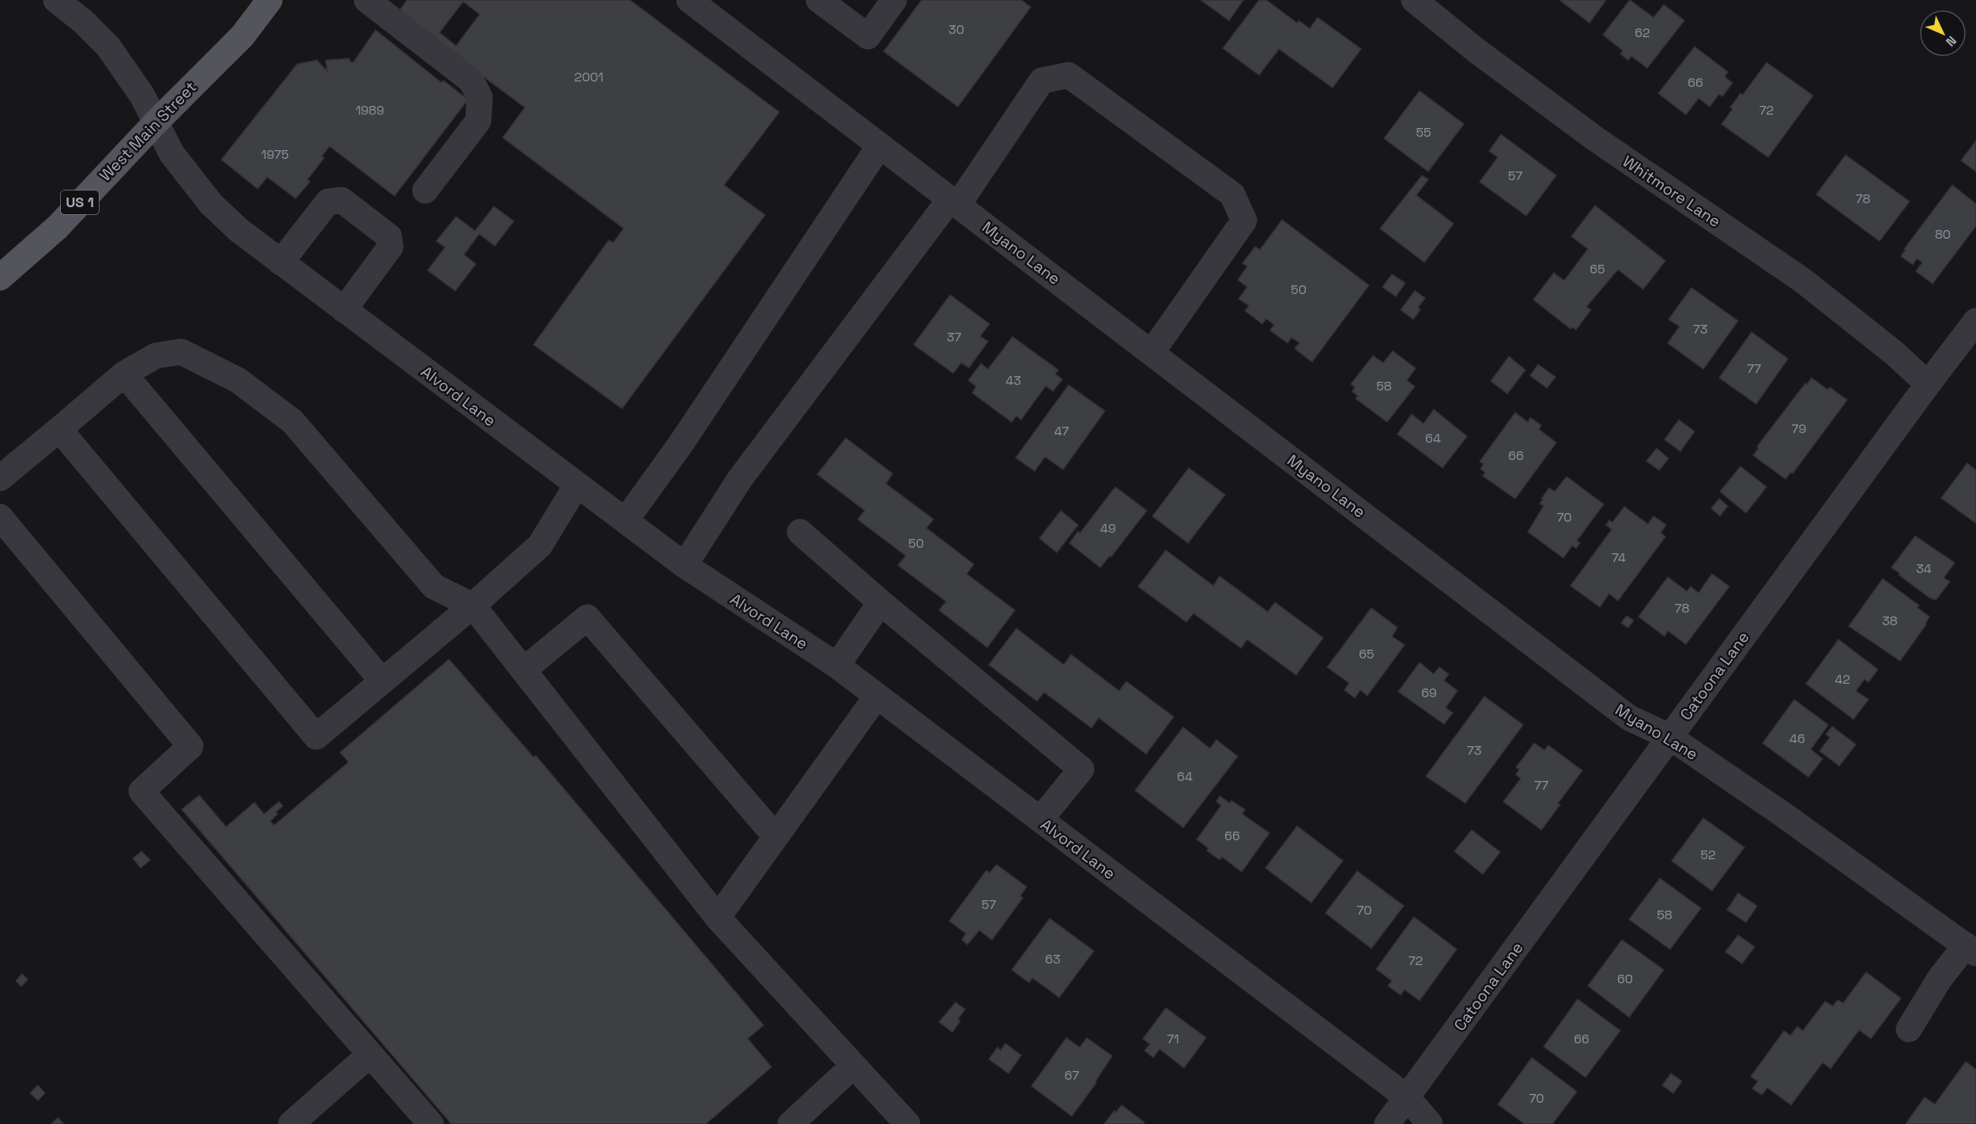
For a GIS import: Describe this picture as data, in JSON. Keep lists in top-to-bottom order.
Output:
{
  "streets": {
    "main road": ["West Main Street", "US 1"],
    "street": [
      "Whitmore Lane",
      "Myano Lane",
      "Alvord Lane",
      "Catoona Lane"
    ]
  },
  "crossings": [
    ["West Main Street", "Alvord Lane"],
    ["Whitmore Lane", "Catoona Lane"],
    ["Myano Lane", "Catoona Lane"],
    ["Alvord Lane", "Catoona Lane"]
  ],
  "house_numbers": [
    "30",
    "62",
    "2001",
    "66",
    "1989",
    "72",
    "55",
    "1975",
    "57",
    "78",
    "80",
    "65",
    "50",
    "73",
    "37",
    "77",
    "43",
    "58",
    "79",
    "47",
    "64",
    "66",
    "70",
    "49",
    "50",
    "74",
    "34",
    "78",
    "38",
    "65",
    "42",
    "69",
    "46",
    "73",
    "64",
    "77",
    "66",
    "52",
    "57",
    "70",
    "58",
    "63",
    "72",
    "60",
    "71",
    "66",
    "67",
    "70"
  ],
  "north": "bottom right"
}
